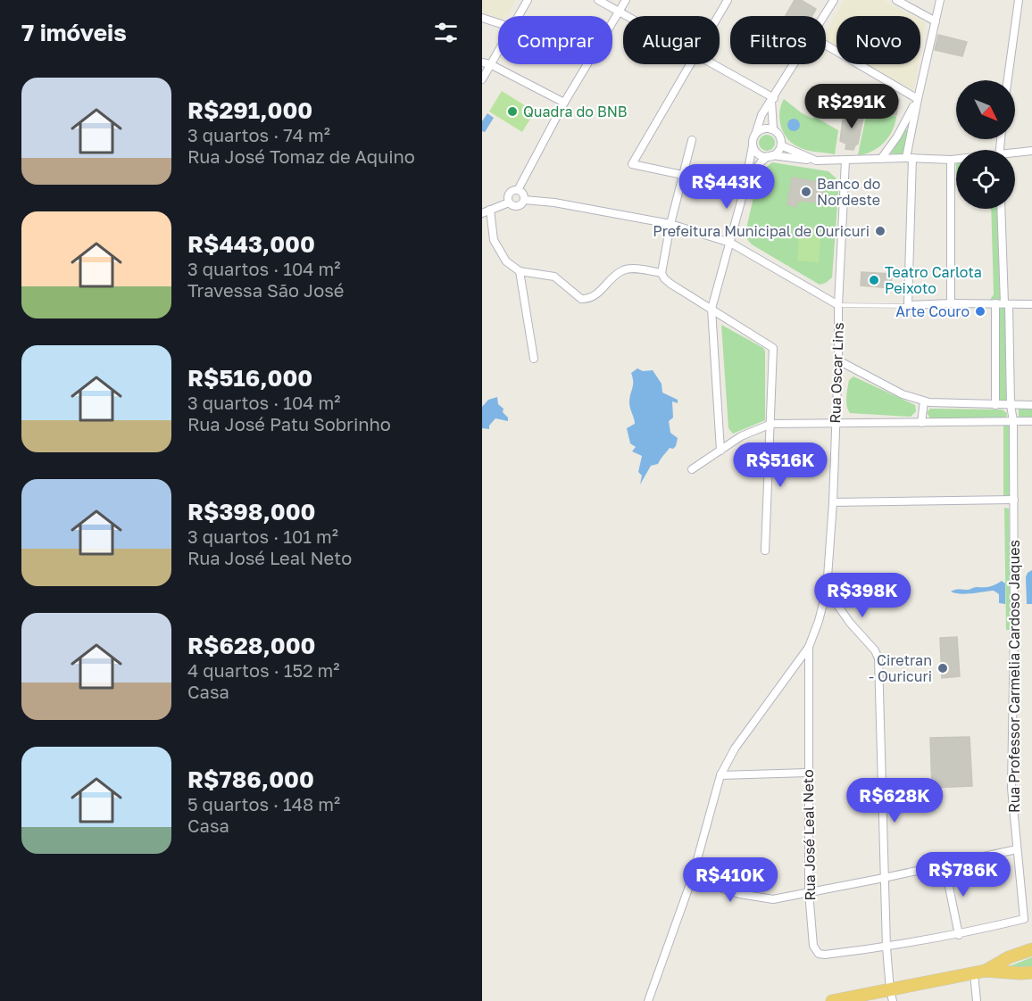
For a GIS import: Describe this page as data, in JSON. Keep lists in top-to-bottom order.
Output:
{
  "streets": {
    "street": ["Rua Oscar Lins", "Rua Professor Carmelia Cardoso Jaques", "Rua José Leal Neto"]
  },
  "crossings": [
    ["Rua Oscar Lins", "Rua José Leal Neto"],
    ["Rua Professor Carmelia Cardoso Jaques", "Rua José Leal Neto"]
  ],
  "places": [
    "Quadra do BNB",
    "Banco do Nordeste",
    "Prefeitura Municipal de Ouricuri",
    "Teatro Carlota Peixoto",
    "Arte Couro",
    "Ciretran - Ouricuri"
  ],
  "north": "bottom right",
  "page": {
    "heading": "7 imóveis",
    "chip": [
      "Comprar",
      "Alugar",
      "Filtros",
      "Novo"
    ],
    "list": [
      {
        "name": "R$291,000",
        "note": "3 quartos · 74 m² · Rua José Tomaz de Aquino"
      },
      {
        "name": "R$443,000",
        "note": "3 quartos · 104 m² · Travessa São José"
      },
      {
        "name": "R$516,000",
        "note": "3 quartos · 104 m² · Rua José Patu Sobrinho"
      },
      {
        "name": "R$398,000",
        "note": "3 quartos · 101 m² · Rua José Leal Neto"
      },
      {
        "name": "R$628,000",
        "note": "4 quartos · 152 m² · Casa"
      },
      {
        "name": "R$786,000",
        "note": "5 quartos · 148 m² · Casa"
      }
    ],
    "price": [
      "R$291K",
      "R$443K",
      "R$516K",
      "R$398K",
      "R$628K",
      "R$786K",
      "R$410K"
    ]
  }
}
